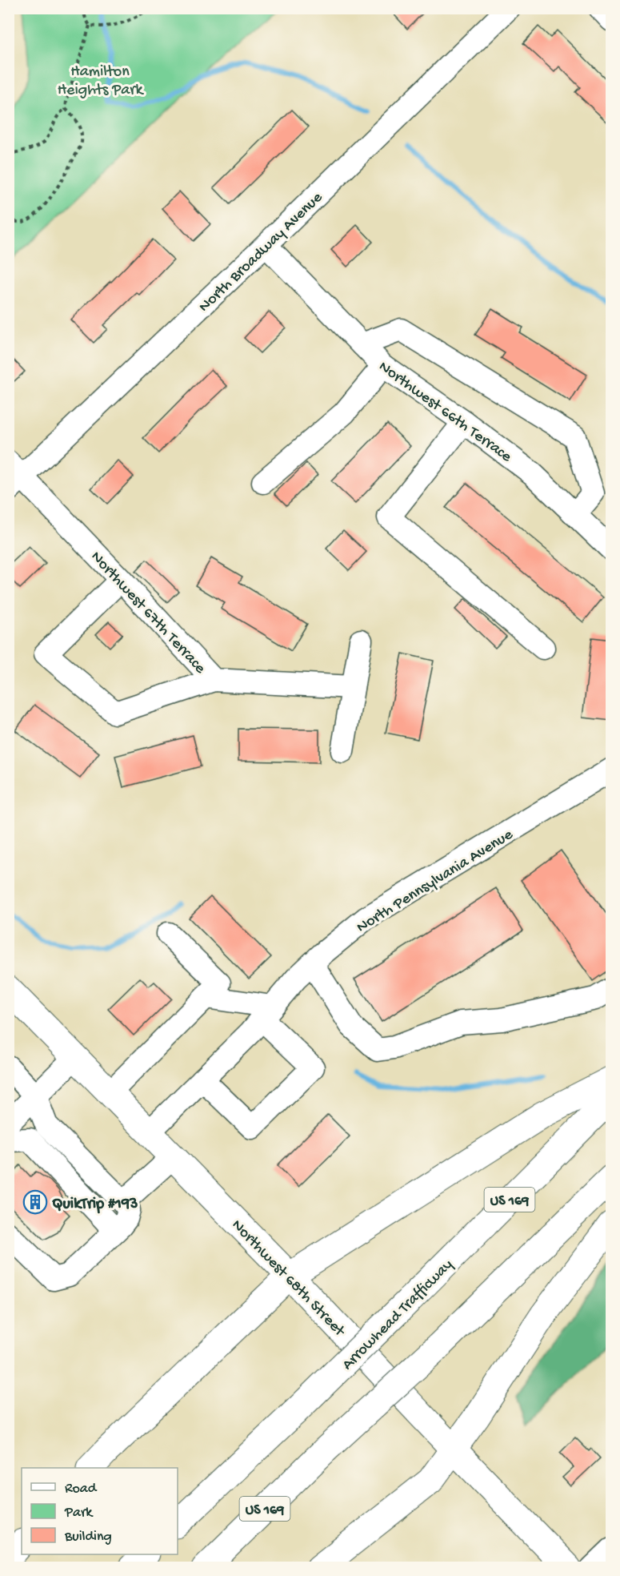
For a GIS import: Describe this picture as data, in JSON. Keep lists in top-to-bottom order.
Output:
{
  "streets": {
    "main road": ["US 169", "Northwest 68th Street", "Arrowhead Trafficway"],
    "street": [
      "North Broadway Avenue",
      "Northwest 66th Terrace",
      "Northwest 67th Terrace",
      "North Pennsylvania Avenue"
    ]
  },
  "crossings": [
    ["North Broadway Avenue", "Northwest 66th Terrace"],
    ["North Broadway Avenue", "Northwest 67th Terrace"],
    ["North Pennsylvania Avenue", "Northwest 68th Street"]
  ],
  "parks": ["Hamilton Heights Park"],
  "places": {
    "building": ["QuikTrip #193"]
  },
  "legend": ["Road", "Park", "Building"]
}
